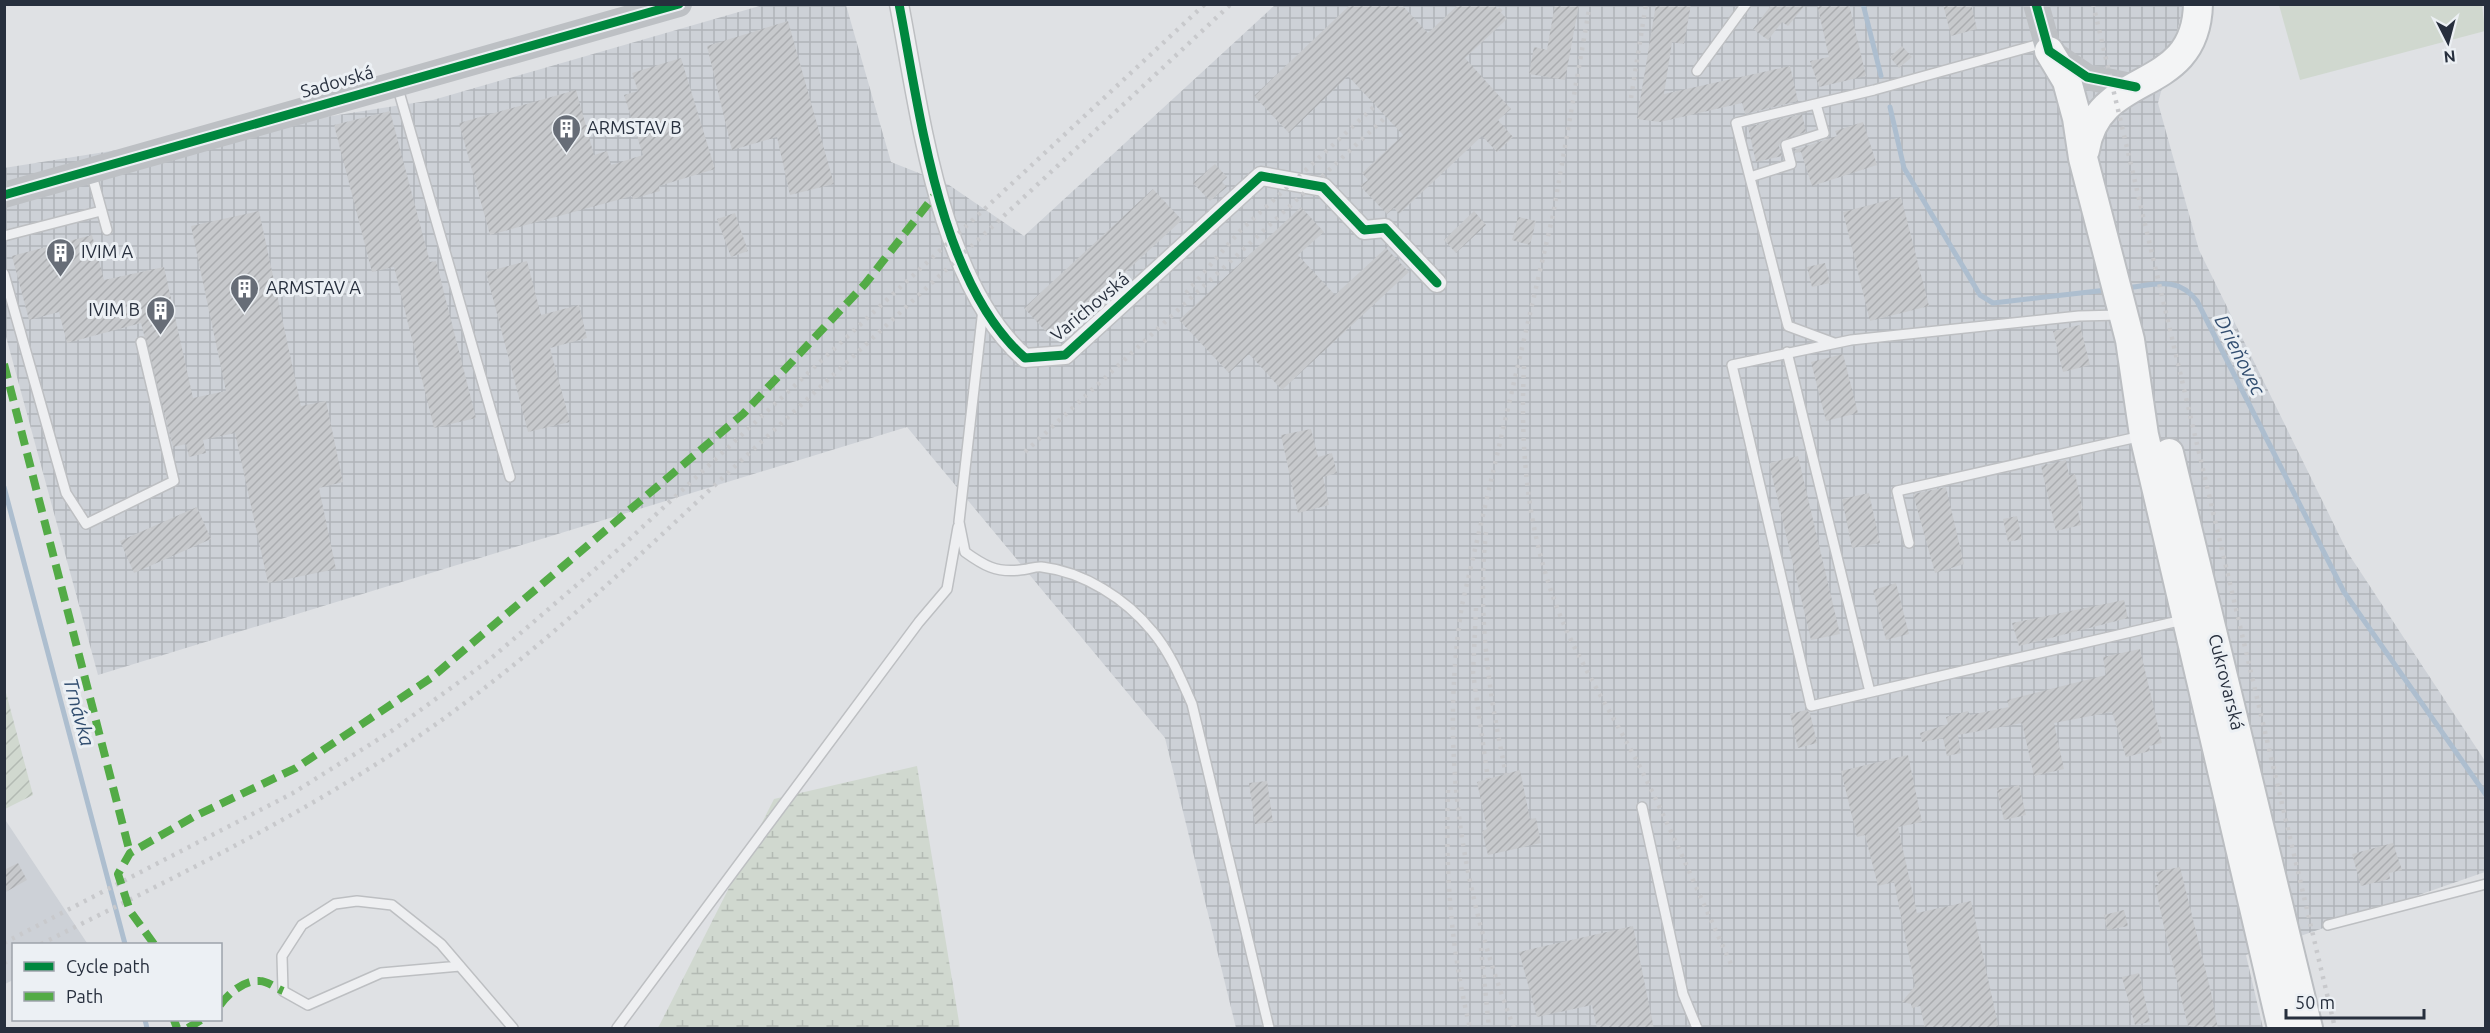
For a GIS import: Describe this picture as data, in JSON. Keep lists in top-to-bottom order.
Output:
{
  "streets": {
    "main road": ["Cukrovarská"],
    "street": ["Sadovská", "Varichovská"]
  },
  "water": ["Drieňovec", "Trnávka"],
  "places": {
    "building": [
      "ARMSTAV B",
      "IVIM A",
      "ARMSTAV A",
      "IVIM B"
    ]
  },
  "legend": ["Cycle path", "Path"],
  "scale_bar": "50 m",
  "north": "bottom"
}
